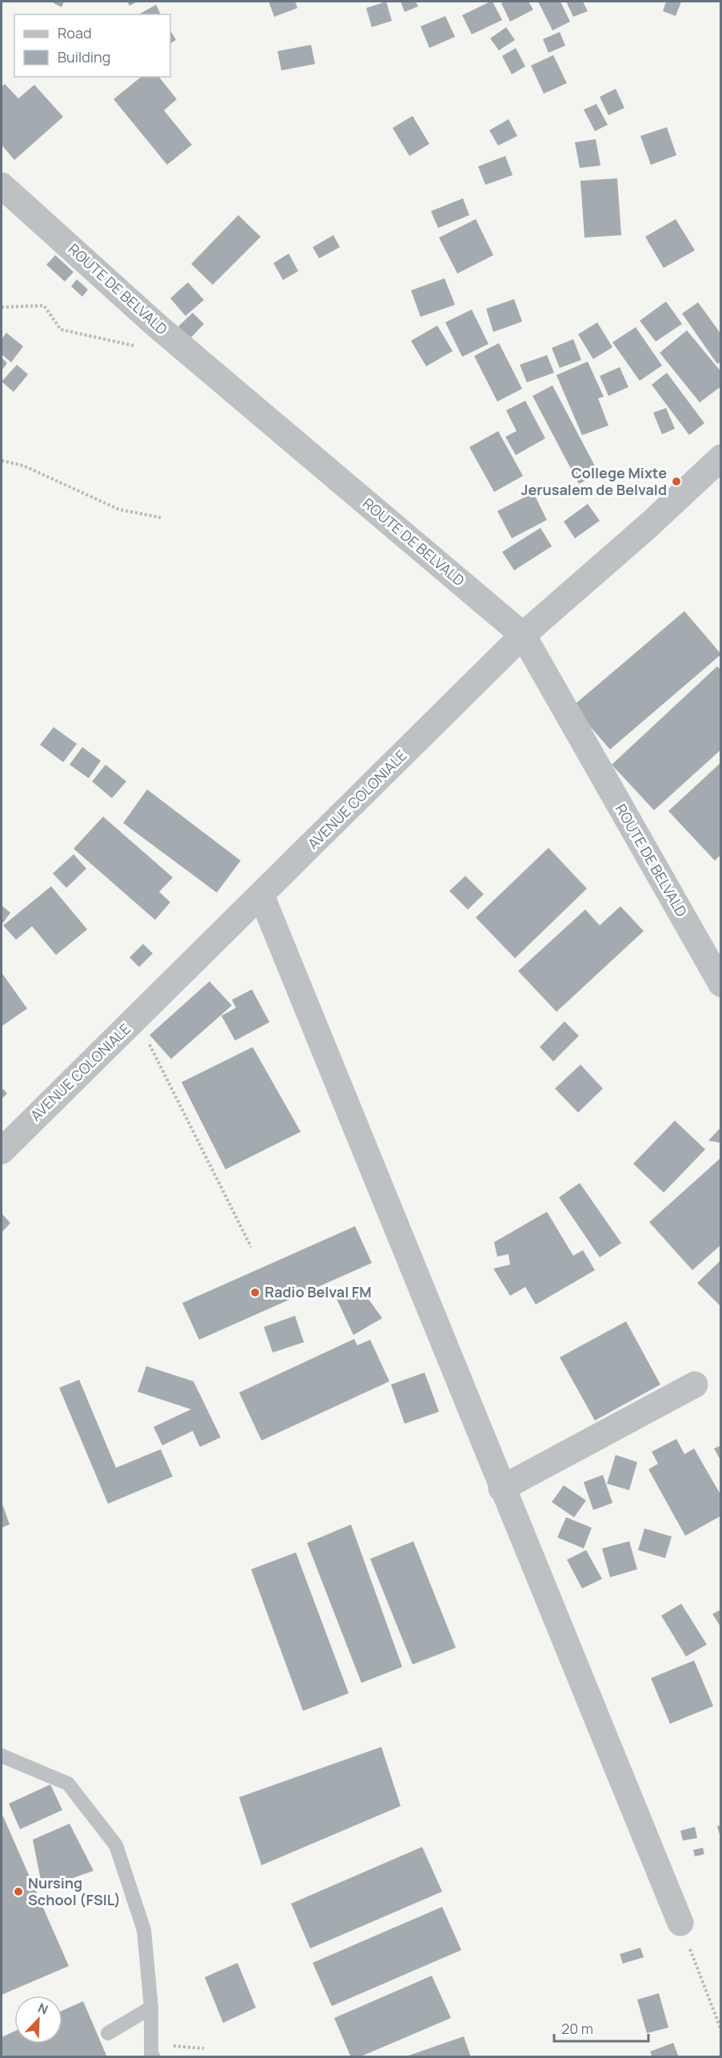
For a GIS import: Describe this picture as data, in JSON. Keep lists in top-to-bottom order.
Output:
{
  "streets": {
    "street": ["ROUTE DE BELVALD", "AVENUE COLONIALE"]
  },
  "crossings": [
    ["ROUTE DE BELVALD", "AVENUE COLONIALE"]
  ],
  "places": ["College Mixte Jerusalem de Belvald", "Radio Belval FM", "Nursing School (FSIL)"],
  "legend": ["Road", "Building"],
  "scale_bar": "20 m",
  "north": "top right"
}
